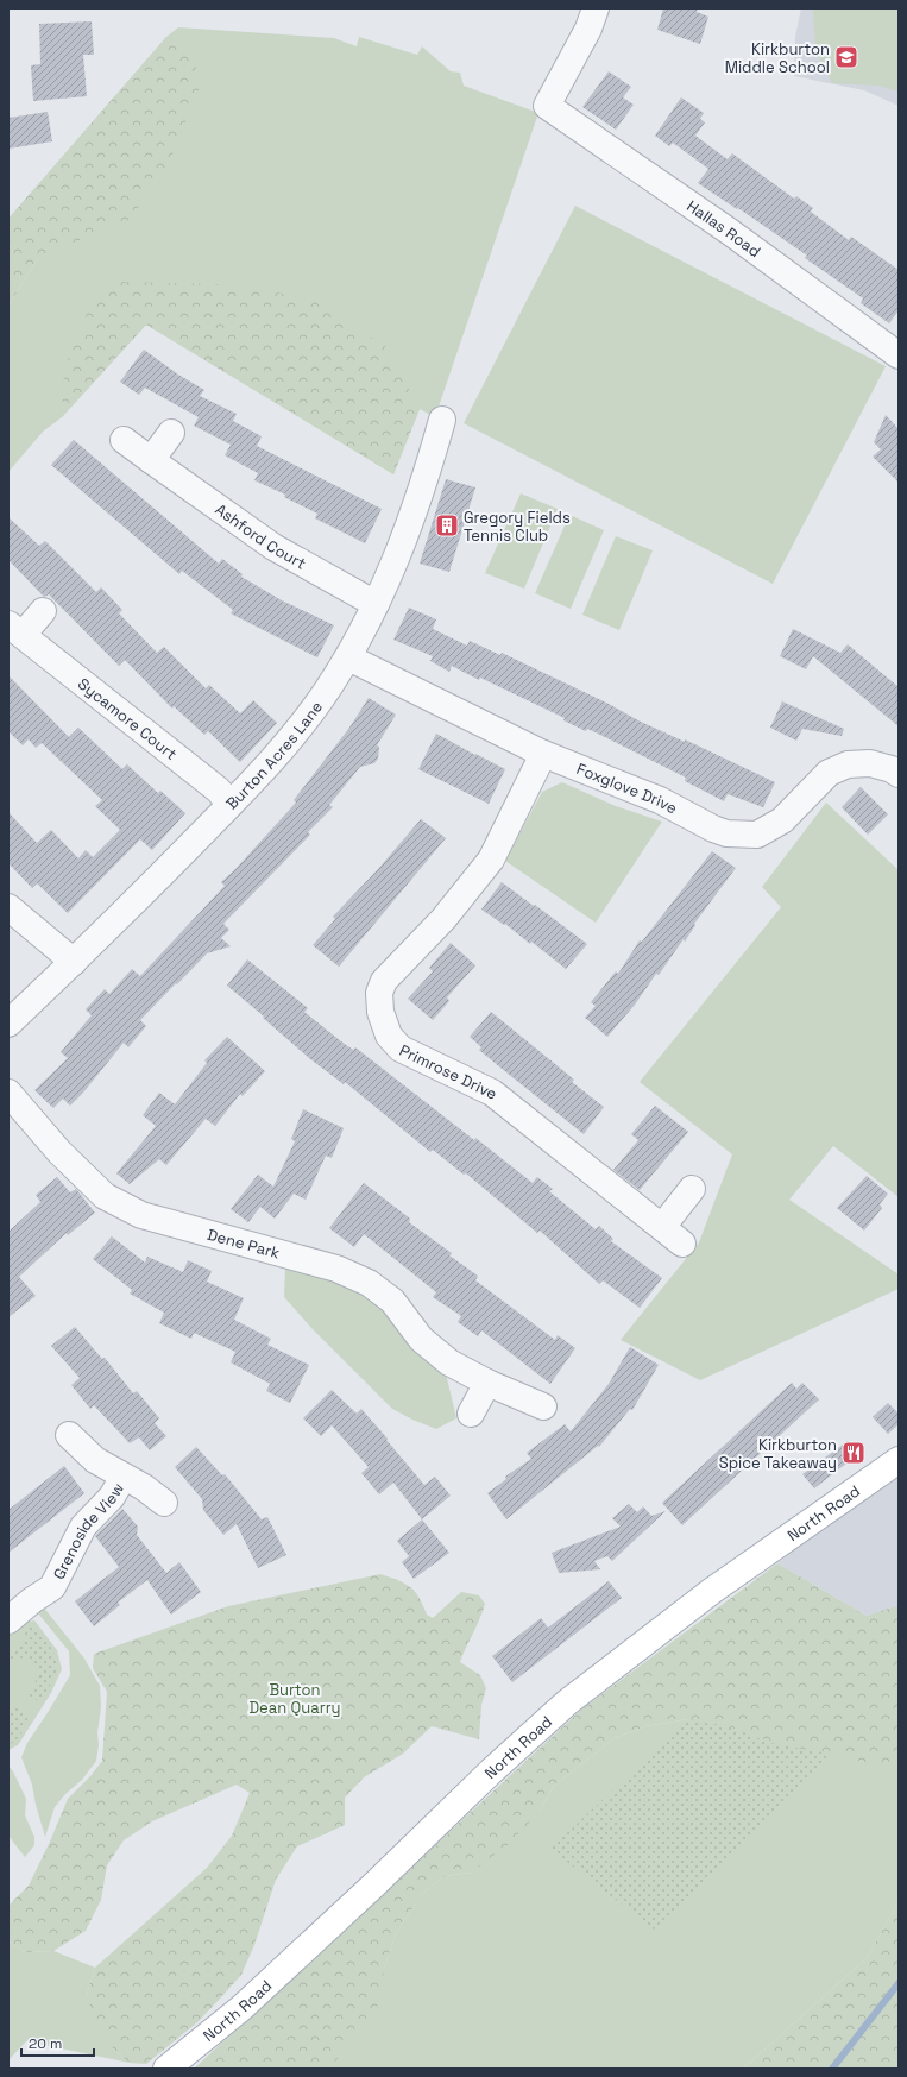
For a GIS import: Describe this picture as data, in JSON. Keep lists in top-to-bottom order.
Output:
{
  "streets": {
    "main road": ["North Road"],
    "street": [
      "Hallas Road",
      "Ashford Court",
      "Sycamore Court",
      "Burton Acres Lane",
      "Foxglove Drive",
      "Primrose Drive",
      "Dene Park",
      "Grenoside View"
    ]
  },
  "crossings": [
    ["Ashford Court", "Burton Acres Lane"],
    ["Sycamore Court", "Burton Acres Lane"],
    ["Burton Acres Lane", "Foxglove Drive"],
    ["Foxglove Drive", "Primrose Drive"]
  ],
  "parks": ["Burton Dean Quarry"],
  "places": {
    "school or university": ["Kirkburton Middle School"],
    "building": ["Gregory Fields Tennis Club"],
    "restaurant": ["Kirkburton Spice Takeaway"]
  },
  "scale_bar": "20 m"
}
